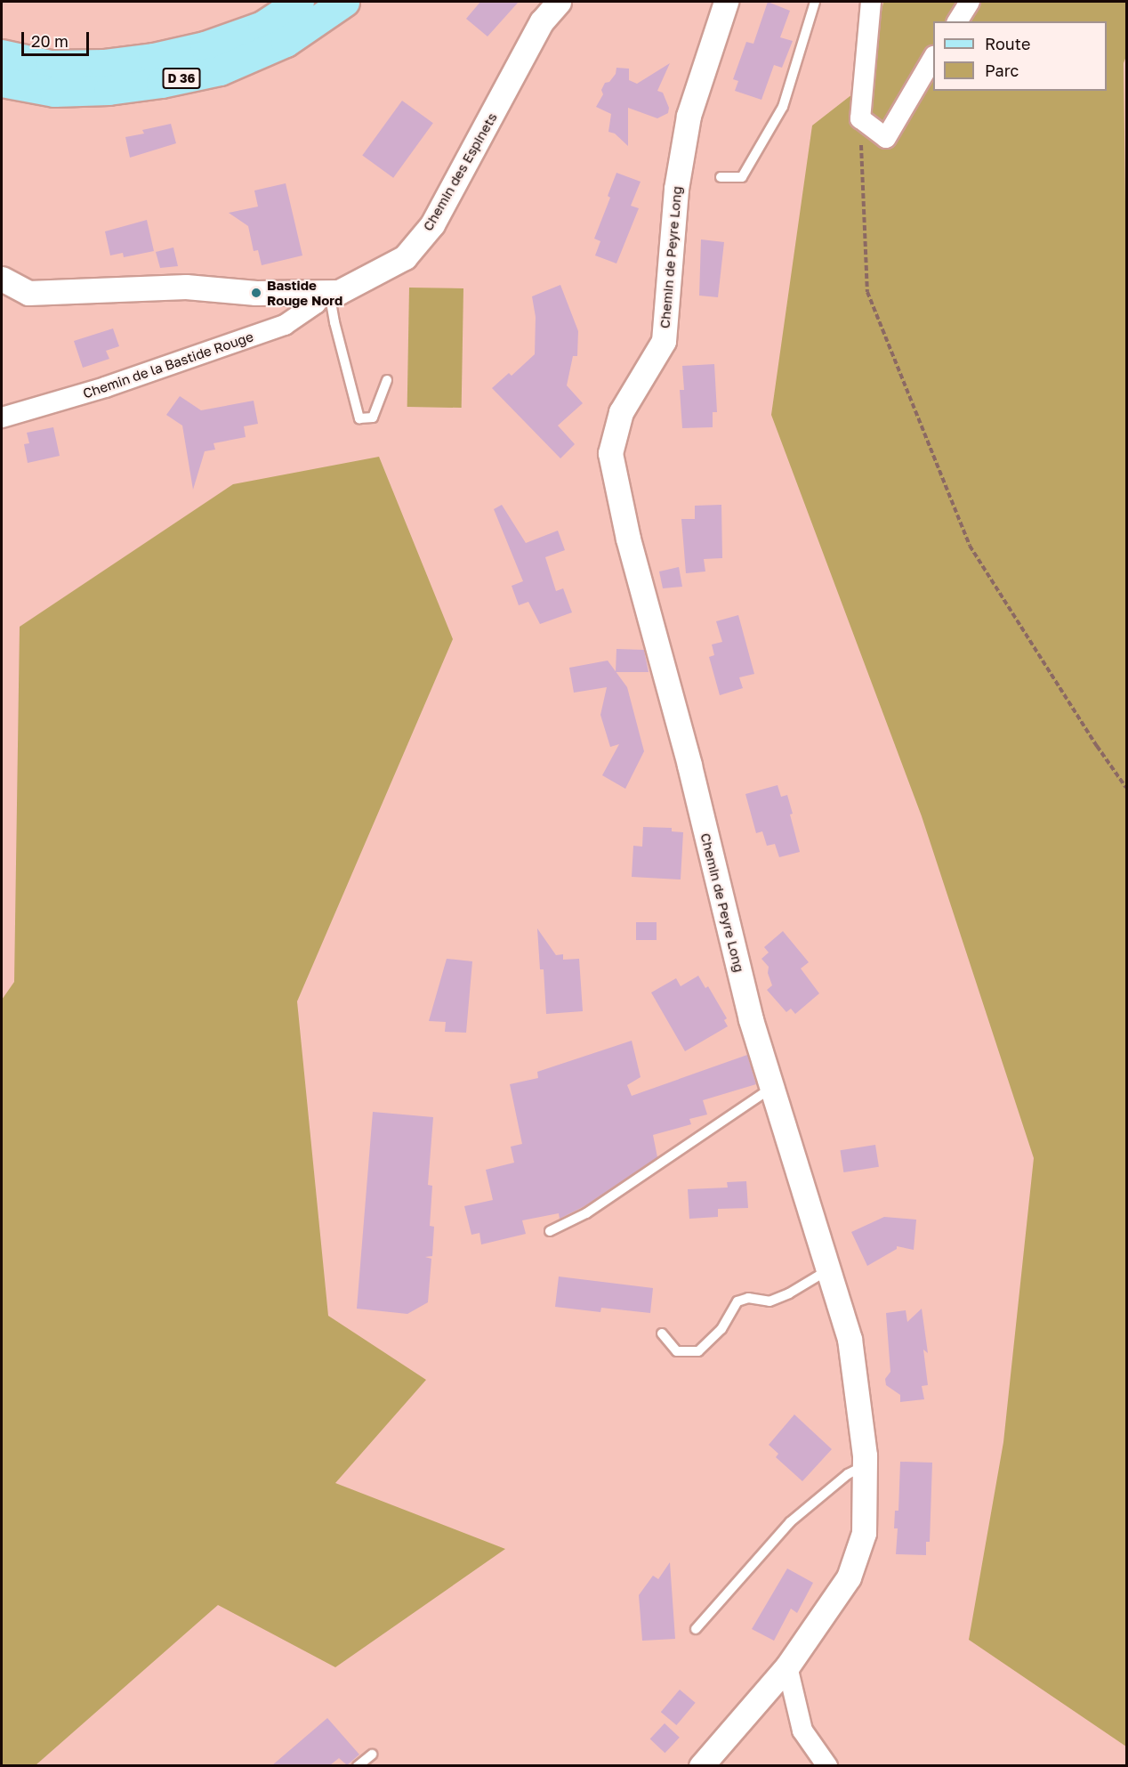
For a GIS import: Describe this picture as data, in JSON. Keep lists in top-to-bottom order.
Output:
{
  "streets": {
    "main road": ["D 36"],
    "street": ["Chemin des Espinets", "Chemin de Peyre Long", "Chemin de la Bastide Rouge"]
  },
  "crossings": [
    ["Chemin des Espinets", "Chemin de la Bastide Rouge"]
  ],
  "places": ["Bastide Rouge Nord"],
  "legend": ["Route", "Parc"],
  "scale_bar": "20 m"
}
